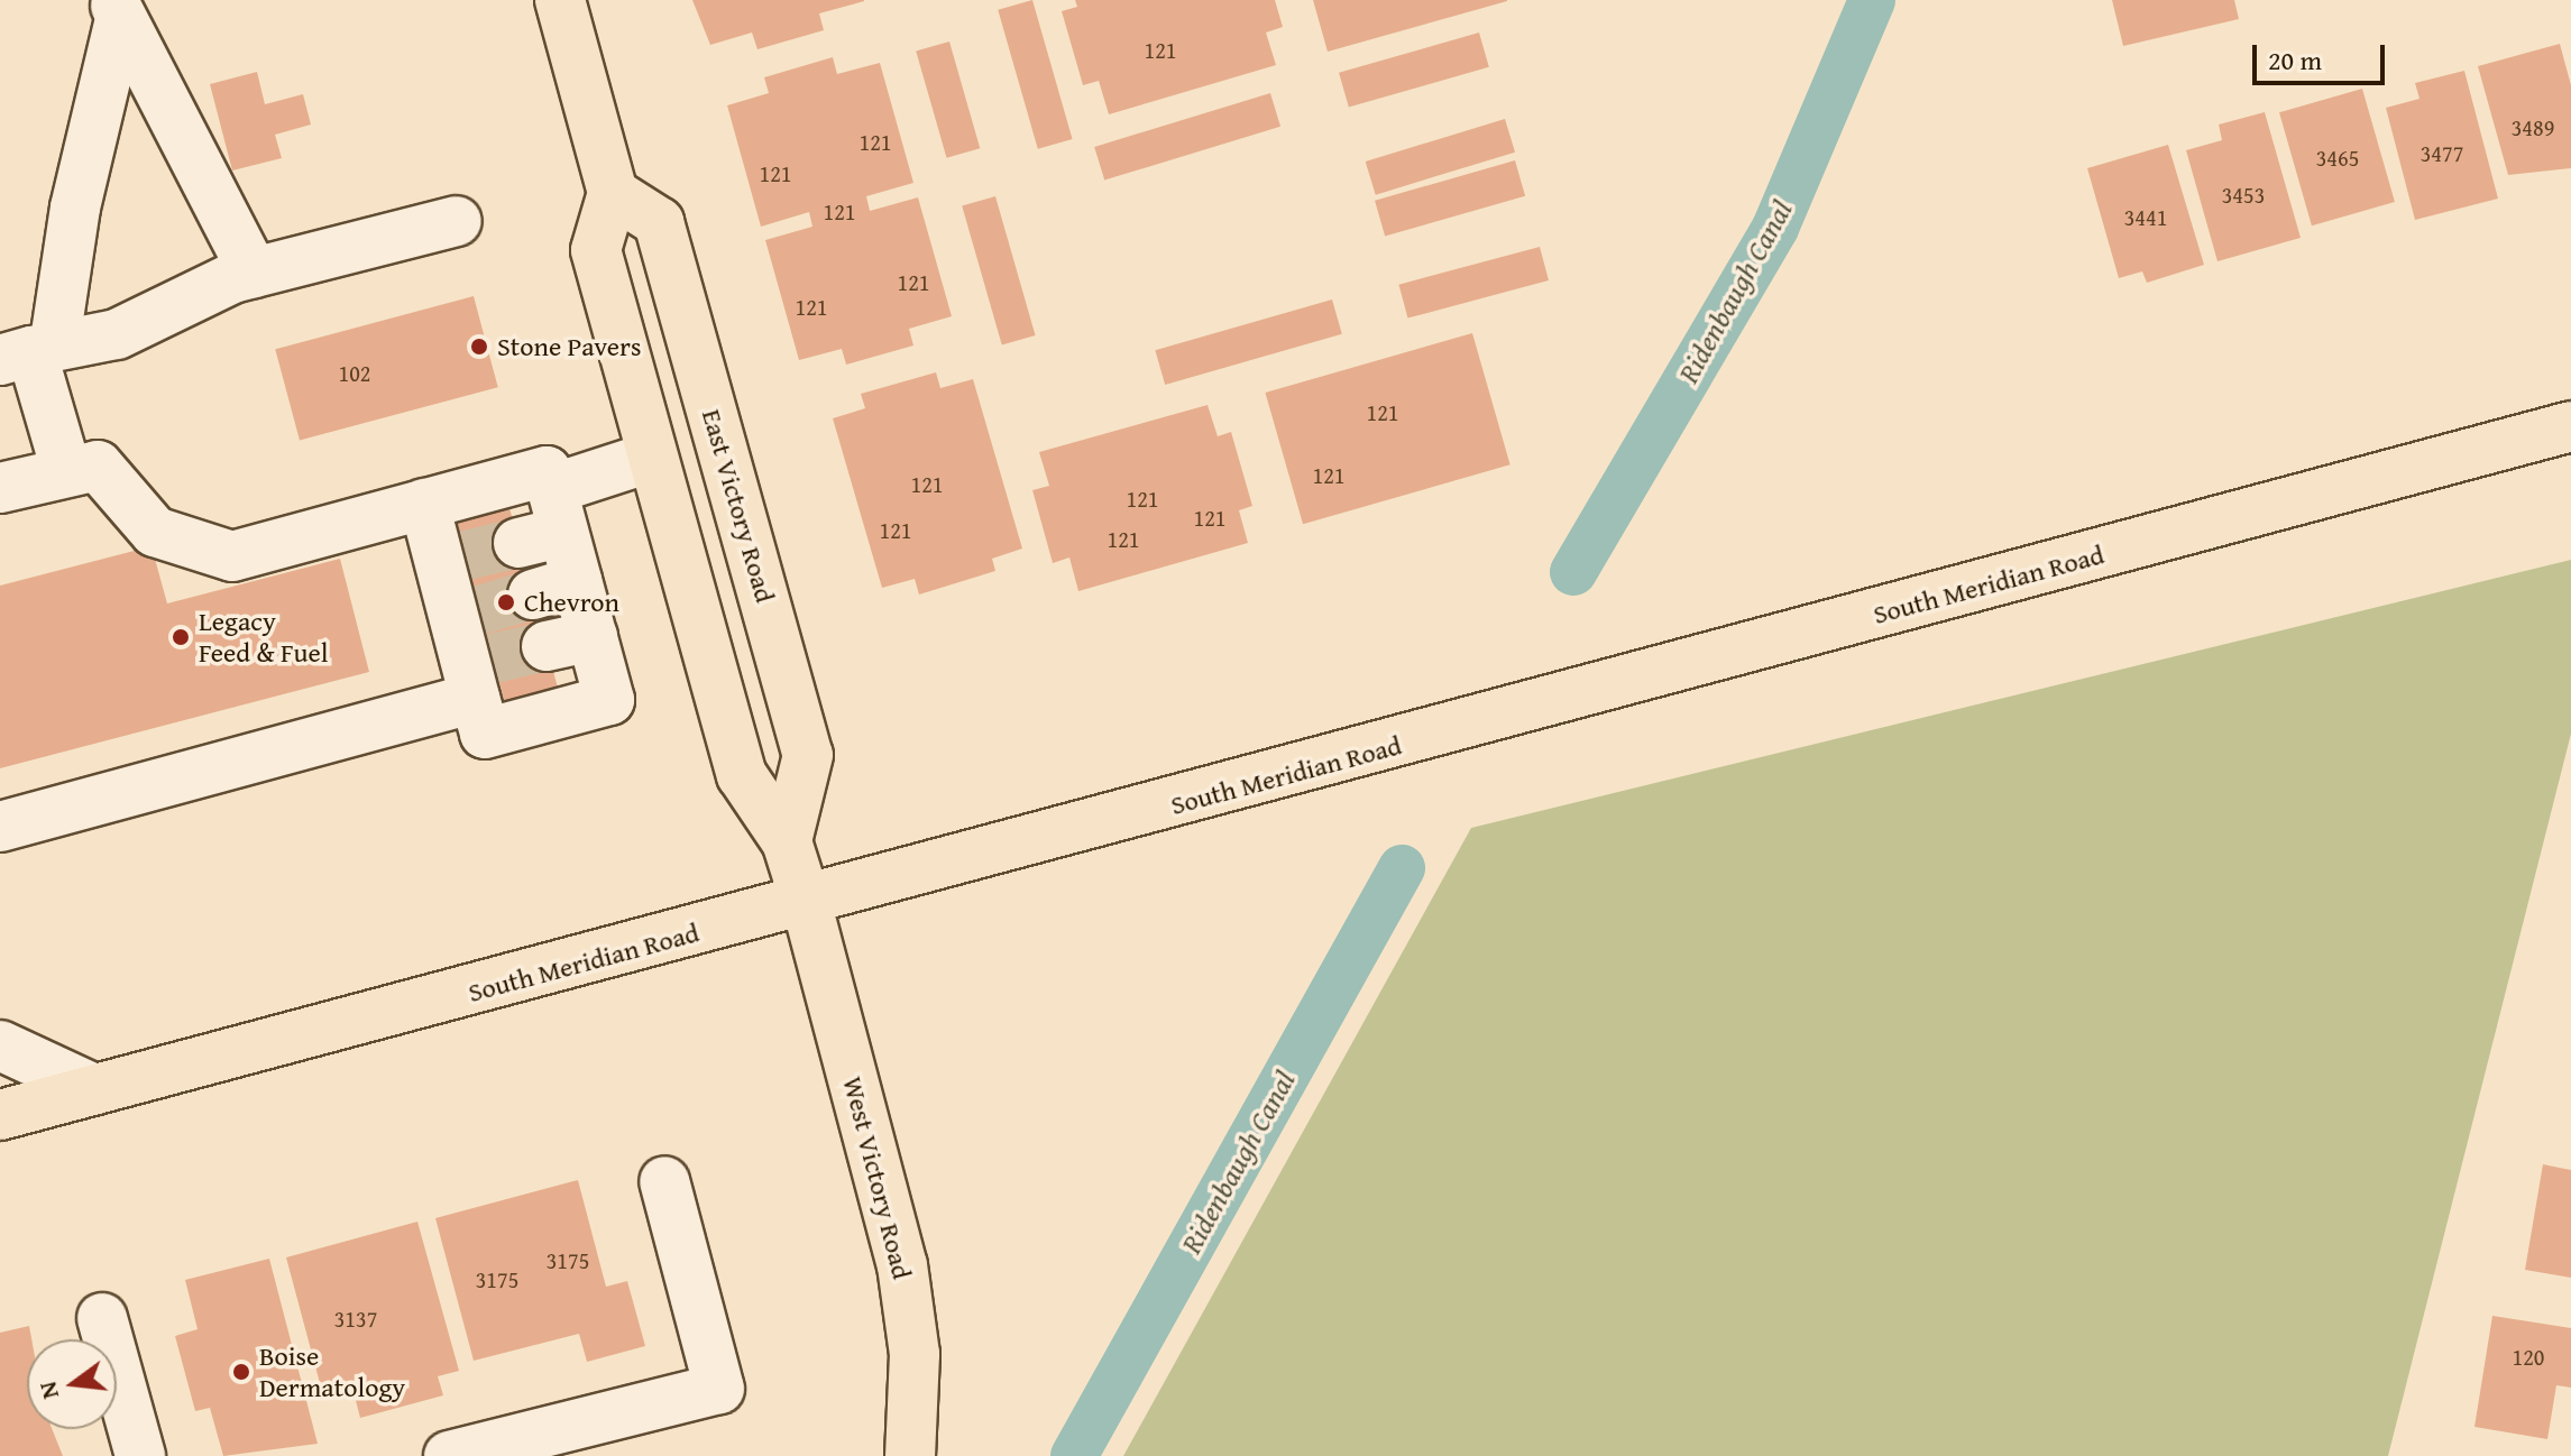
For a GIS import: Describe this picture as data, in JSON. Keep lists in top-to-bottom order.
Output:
{
  "streets": {
    "main road": ["East Victory Road", "South Meridian Road", "West Victory Road"]
  },
  "crossings": [
    ["South Meridian Road", "West Victory Road"]
  ],
  "water": ["Ridenbaugh Canal"],
  "places": [
    "Stone Pavers",
    "Chevron",
    "Legacy Feed & Fuel",
    "Boise Dermatology"
  ],
  "house_numbers": [
    "121",
    "3489",
    "121",
    "3477",
    "3465",
    "121",
    "3453",
    "121",
    "3441",
    "121",
    "121",
    "102",
    "121",
    "121",
    "121",
    "121",
    "121",
    "121",
    "121",
    "3175",
    "3175",
    "3137",
    "120"
  ],
  "scale_bar": "20 m",
  "north": "left"
}
